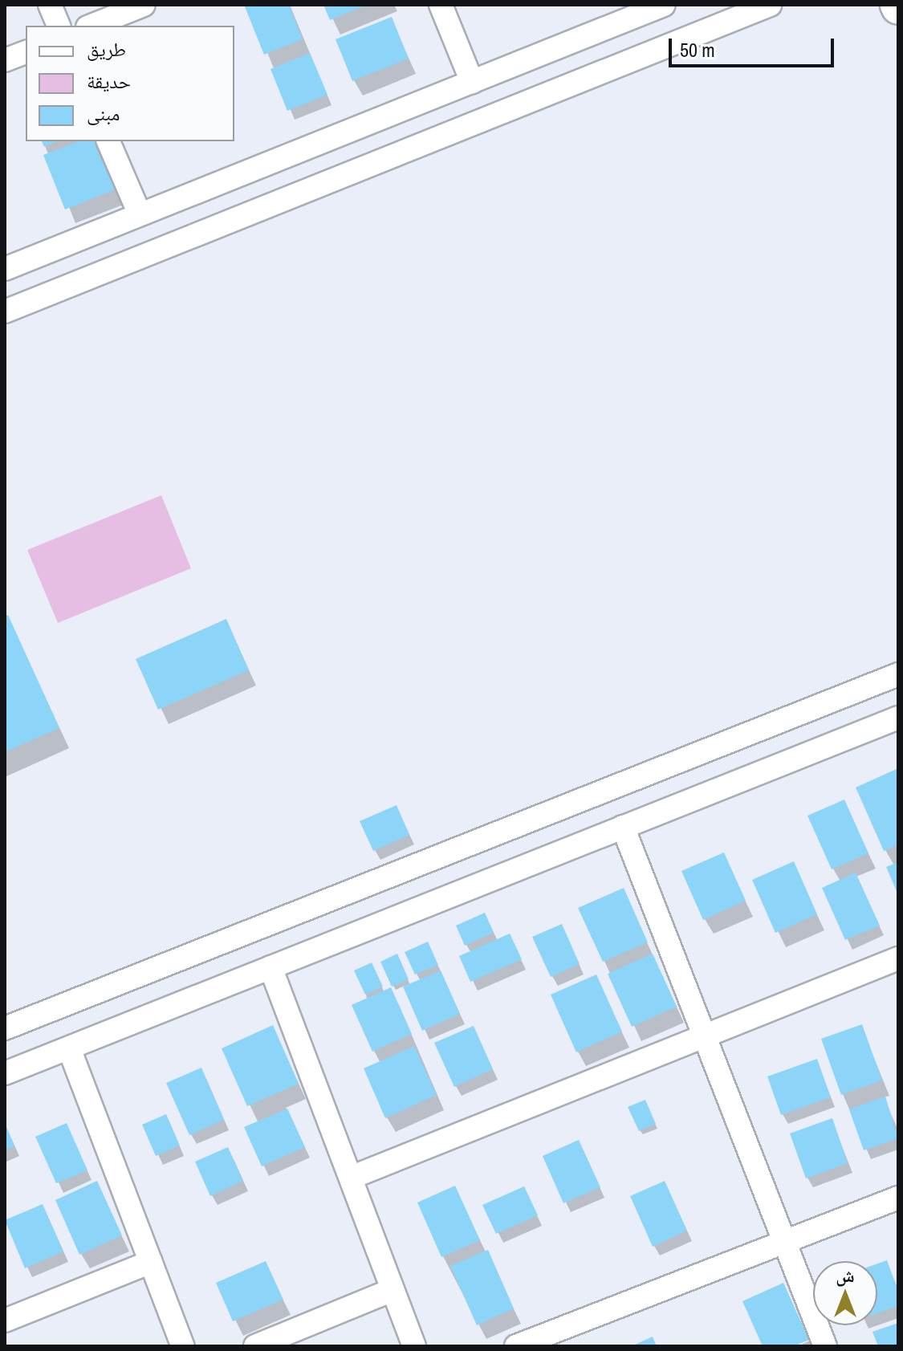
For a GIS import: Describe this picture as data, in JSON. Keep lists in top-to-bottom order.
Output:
{
  "legend": ["طريق", "حديقة", "مبنى"],
  "scale_bar": "50 m",
  "north": "top"
}
